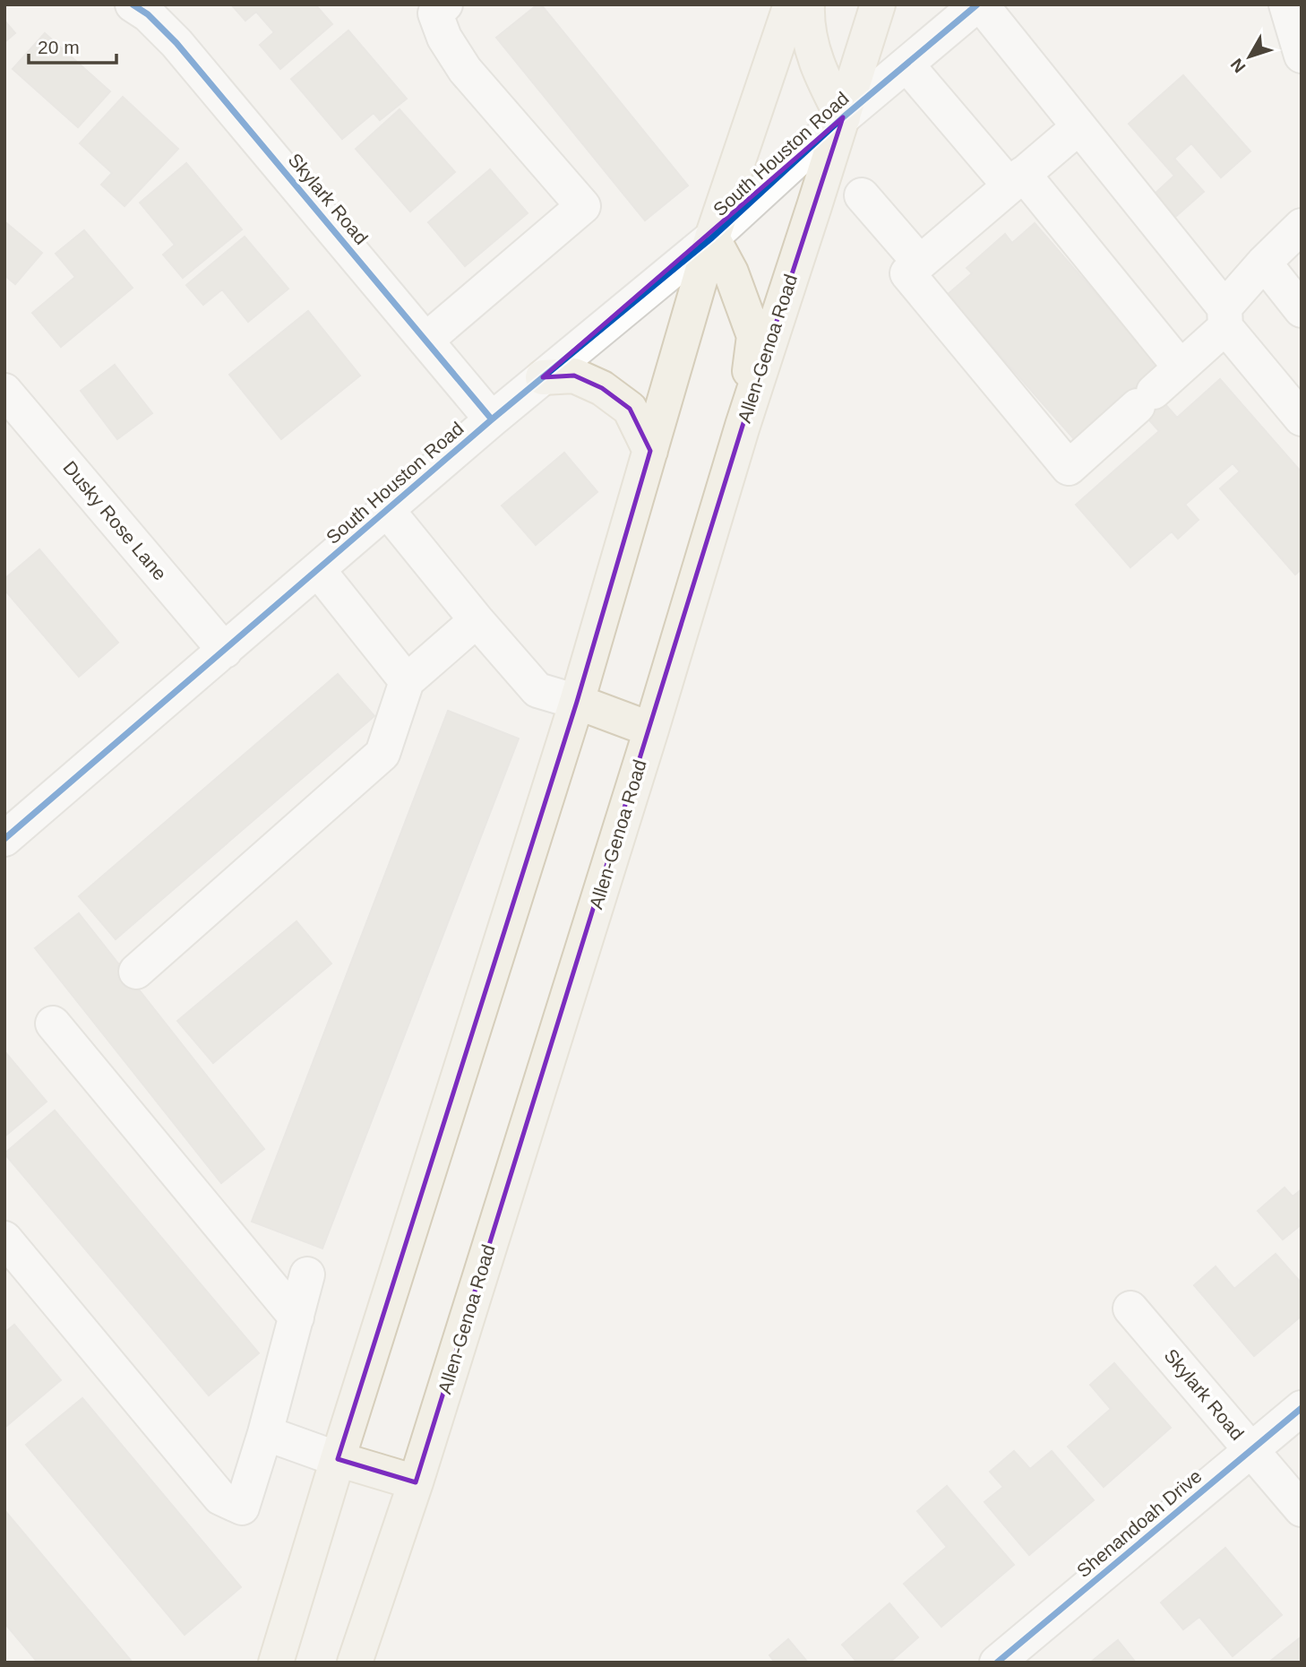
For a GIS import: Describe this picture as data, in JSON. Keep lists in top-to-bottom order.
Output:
{
  "streets": {
    "main road": ["Allen-Genoa Road"],
    "street": [
      "South Houston Road",
      "Skylark Road",
      "Dusky Rose Lane",
      "Shenandoah Drive"
    ]
  },
  "crossings": [
    ["South Houston Road", "Skylark Road"],
    ["South Houston Road", "Allen-Genoa Road"],
    ["South Houston Road", "Dusky Rose Lane"],
    ["Skylark Road", "Shenandoah Drive"]
  ],
  "scale_bar": "20 m",
  "north": "bottom left"
}
